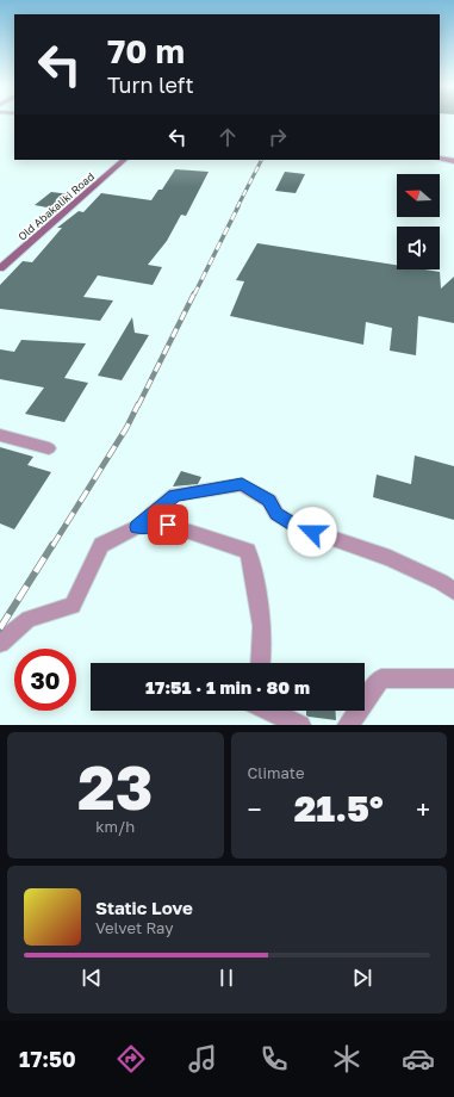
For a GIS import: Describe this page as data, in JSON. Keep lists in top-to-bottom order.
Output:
{
  "streets": {
    "main road": ["Old Abakaliki Road"]
  },
  "north": "left",
  "page": {
    "turn": ["70 m", "Turn left"],
    "limit": "30",
    "trip": "17:51 · 1 min · 80 m",
    "tile": [
      ["23", "km/h"],
      "Climate"
    ],
    "heat": ["−", "21.5°", "+"],
    "song": ["Static Love", "Velvet Ray"],
    "tabs": "17:50"
  }
}
